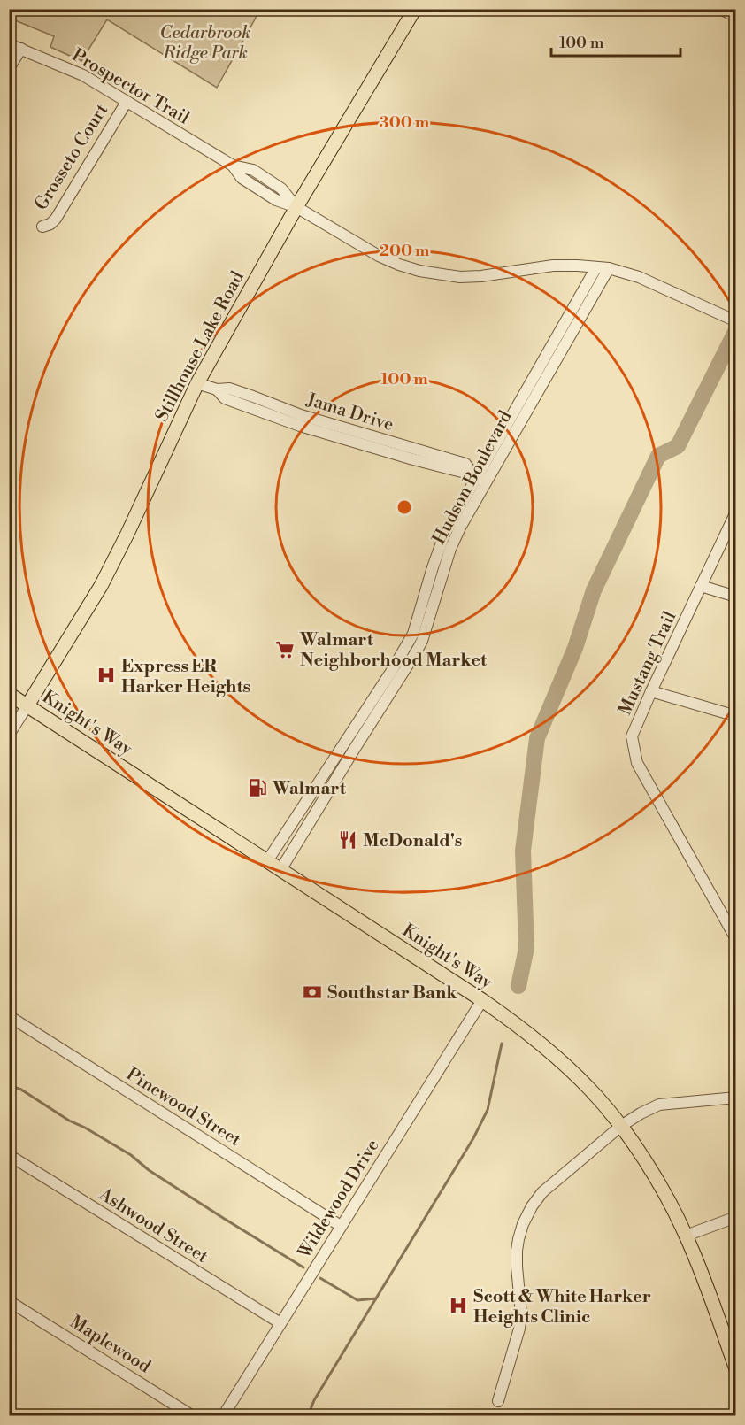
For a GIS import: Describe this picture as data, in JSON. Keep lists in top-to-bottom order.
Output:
{
  "streets": {
    "main road": ["Stillhouse Lake Road", "Knight's Way"],
    "street": [
      "Prospector Trail",
      "Grosseto Court",
      "Jama Drive",
      "Hudson Boulevard",
      "Mustang Trail",
      "Pinewood Street",
      "Wildewood Drive",
      "Ashwood Street",
      "Maplewood"
    ]
  },
  "crossings": [
    ["Prospector Trail", "Grosseto Court"],
    ["Prospector Trail", "Stillhouse Lake Road"],
    ["Prospector Trail", "Hudson Boulevard"],
    ["Stillhouse Lake Road", "Jama Drive"],
    ["Stillhouse Lake Road", "Knight's Way"],
    ["Jama Drive", "Hudson Boulevard"],
    ["Hudson Boulevard", "Knight's Way"],
    ["Knight's Way", "Wildewood Drive"],
    ["Pinewood Street", "Wildewood Drive"],
    ["Wildewood Drive", "Ashwood Street"]
  ],
  "parks": ["Cedarbrook Ridge Park"],
  "places": {
    "supermarket": ["Walmart Neighborhood Market"],
    "hospital": ["Express ER Harker Heights", "Scott & White Harker Heights Clinic"],
    "fuel station": ["Walmart"],
    "restaurant": ["McDonald's"],
    "bank": ["Southstar Bank"]
  },
  "scale_bar": "100 m",
  "rings": ["300 m", "200 m", "100 m"]
}
